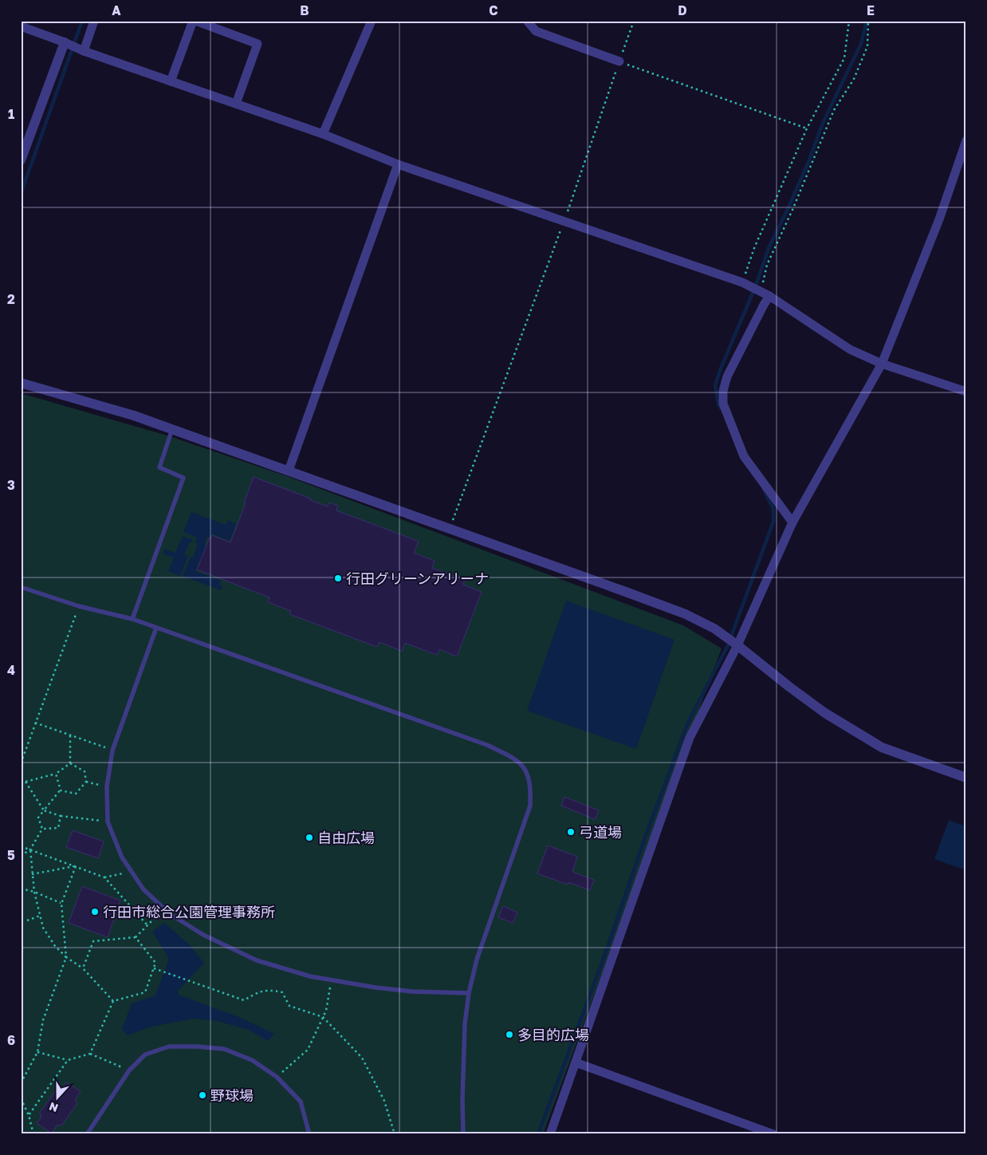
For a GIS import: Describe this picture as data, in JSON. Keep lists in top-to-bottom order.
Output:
{
  "places": [
    "行田グリーンアリーナ",
    "弓道場",
    "自由広場",
    "行田市総合公園管理事務所",
    "多目的広場",
    "野球場"
  ],
  "north": "bottom",
  "grid": {
    "columns": [
      "A",
      "B",
      "C",
      "D",
      "E"
    ],
    "rows": [
      "1",
      "2",
      "3",
      "4",
      "5",
      "6"
    ]
  }
}
